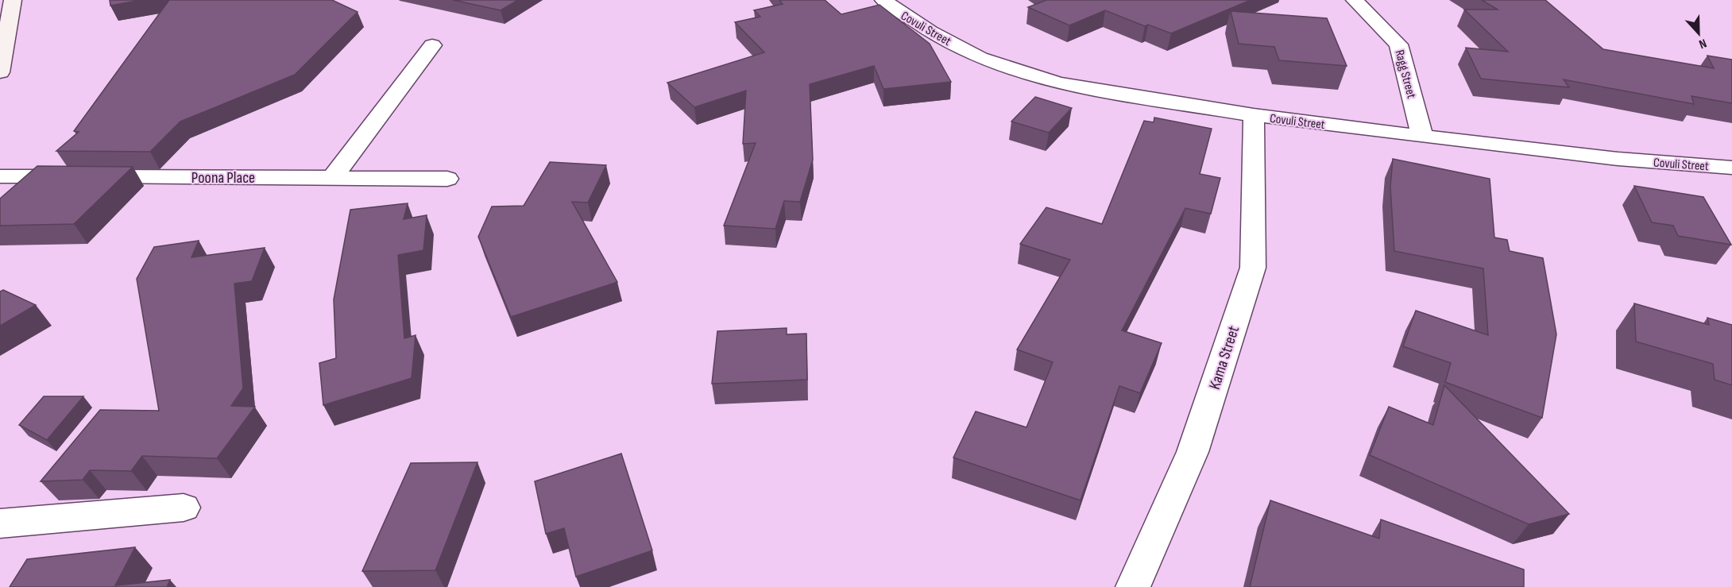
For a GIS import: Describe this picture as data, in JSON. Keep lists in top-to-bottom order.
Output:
{
  "streets": {
    "street": [
      "Covuli Street",
      "Ragg Street",
      "Poona Place",
      "Kama Street"
    ]
  },
  "crossings": [
    ["Covuli Street", "Ragg Street"],
    ["Covuli Street", "Kama Street"]
  ],
  "north": "bottom"
}
